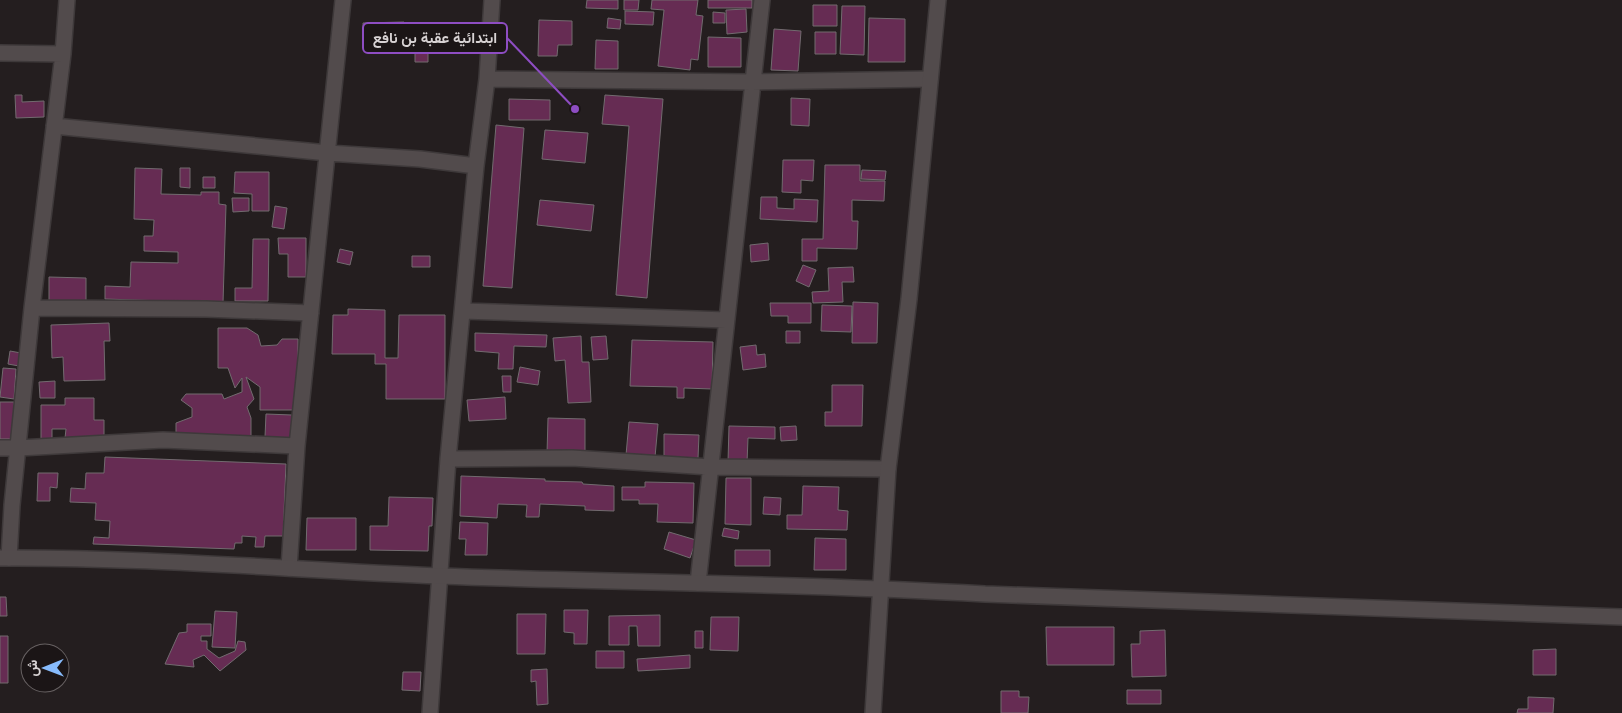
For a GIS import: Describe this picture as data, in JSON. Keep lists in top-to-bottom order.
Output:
{
  "places": ["ابتدائية عقبة بن نافع"],
  "north": "left"
}
